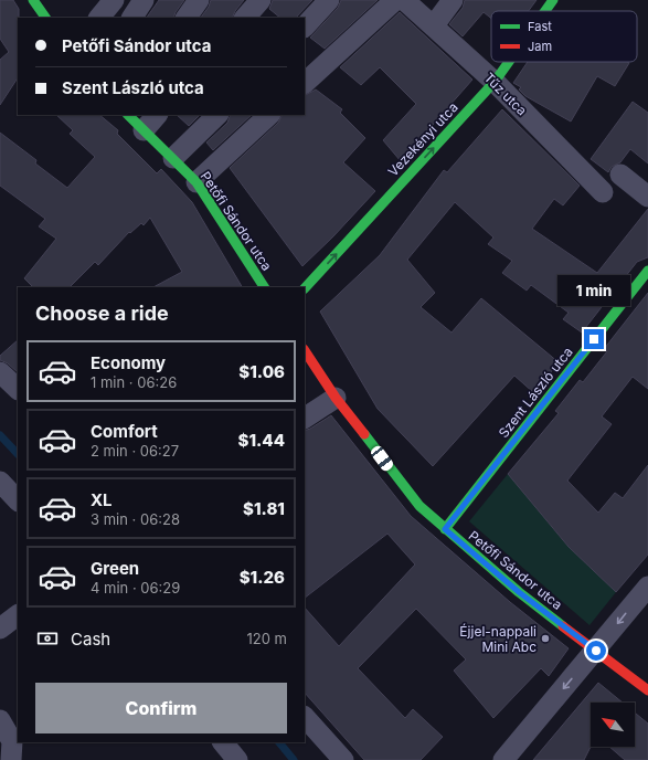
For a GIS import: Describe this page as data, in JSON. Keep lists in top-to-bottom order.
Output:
{
  "streets": {
    "street": [
      "Tűz utca",
      "Vezekényi utca",
      "Petőfi Sándor utca",
      "Szent László utca"
    ]
  },
  "crossings": [
    ["Tűz utca", "Vezekényi utca"],
    ["Petőfi Sándor utca", "Szent László utca"]
  ],
  "one_way": ["Vezekényi utca"],
  "places": ["Éjjel-nappali Mini Abc"],
  "legend": ["Fast", "Jam"],
  "north": "top left",
  "page": {
    "banner": ["Petőfi Sándor utca", "Szent László utca"],
    "bubble": "1 min",
    "heading": "Choose a ride",
    "list": [
      {
        "name": "Economy",
        "note": "1 min · 06:26",
        "value": "$1.06"
      },
      {
        "name": "Comfort",
        "note": "2 min · 06:27",
        "value": "$1.44"
      },
      {
        "name": "XL",
        "note": "3 min · 06:28",
        "value": "$1.81"
      },
      {
        "name": "Green",
        "note": "4 min · 06:29",
        "value": "$1.26"
      }
    ],
    "pay": ["Cash", "120 m"],
    "buttons": "Confirm"
  }
}
